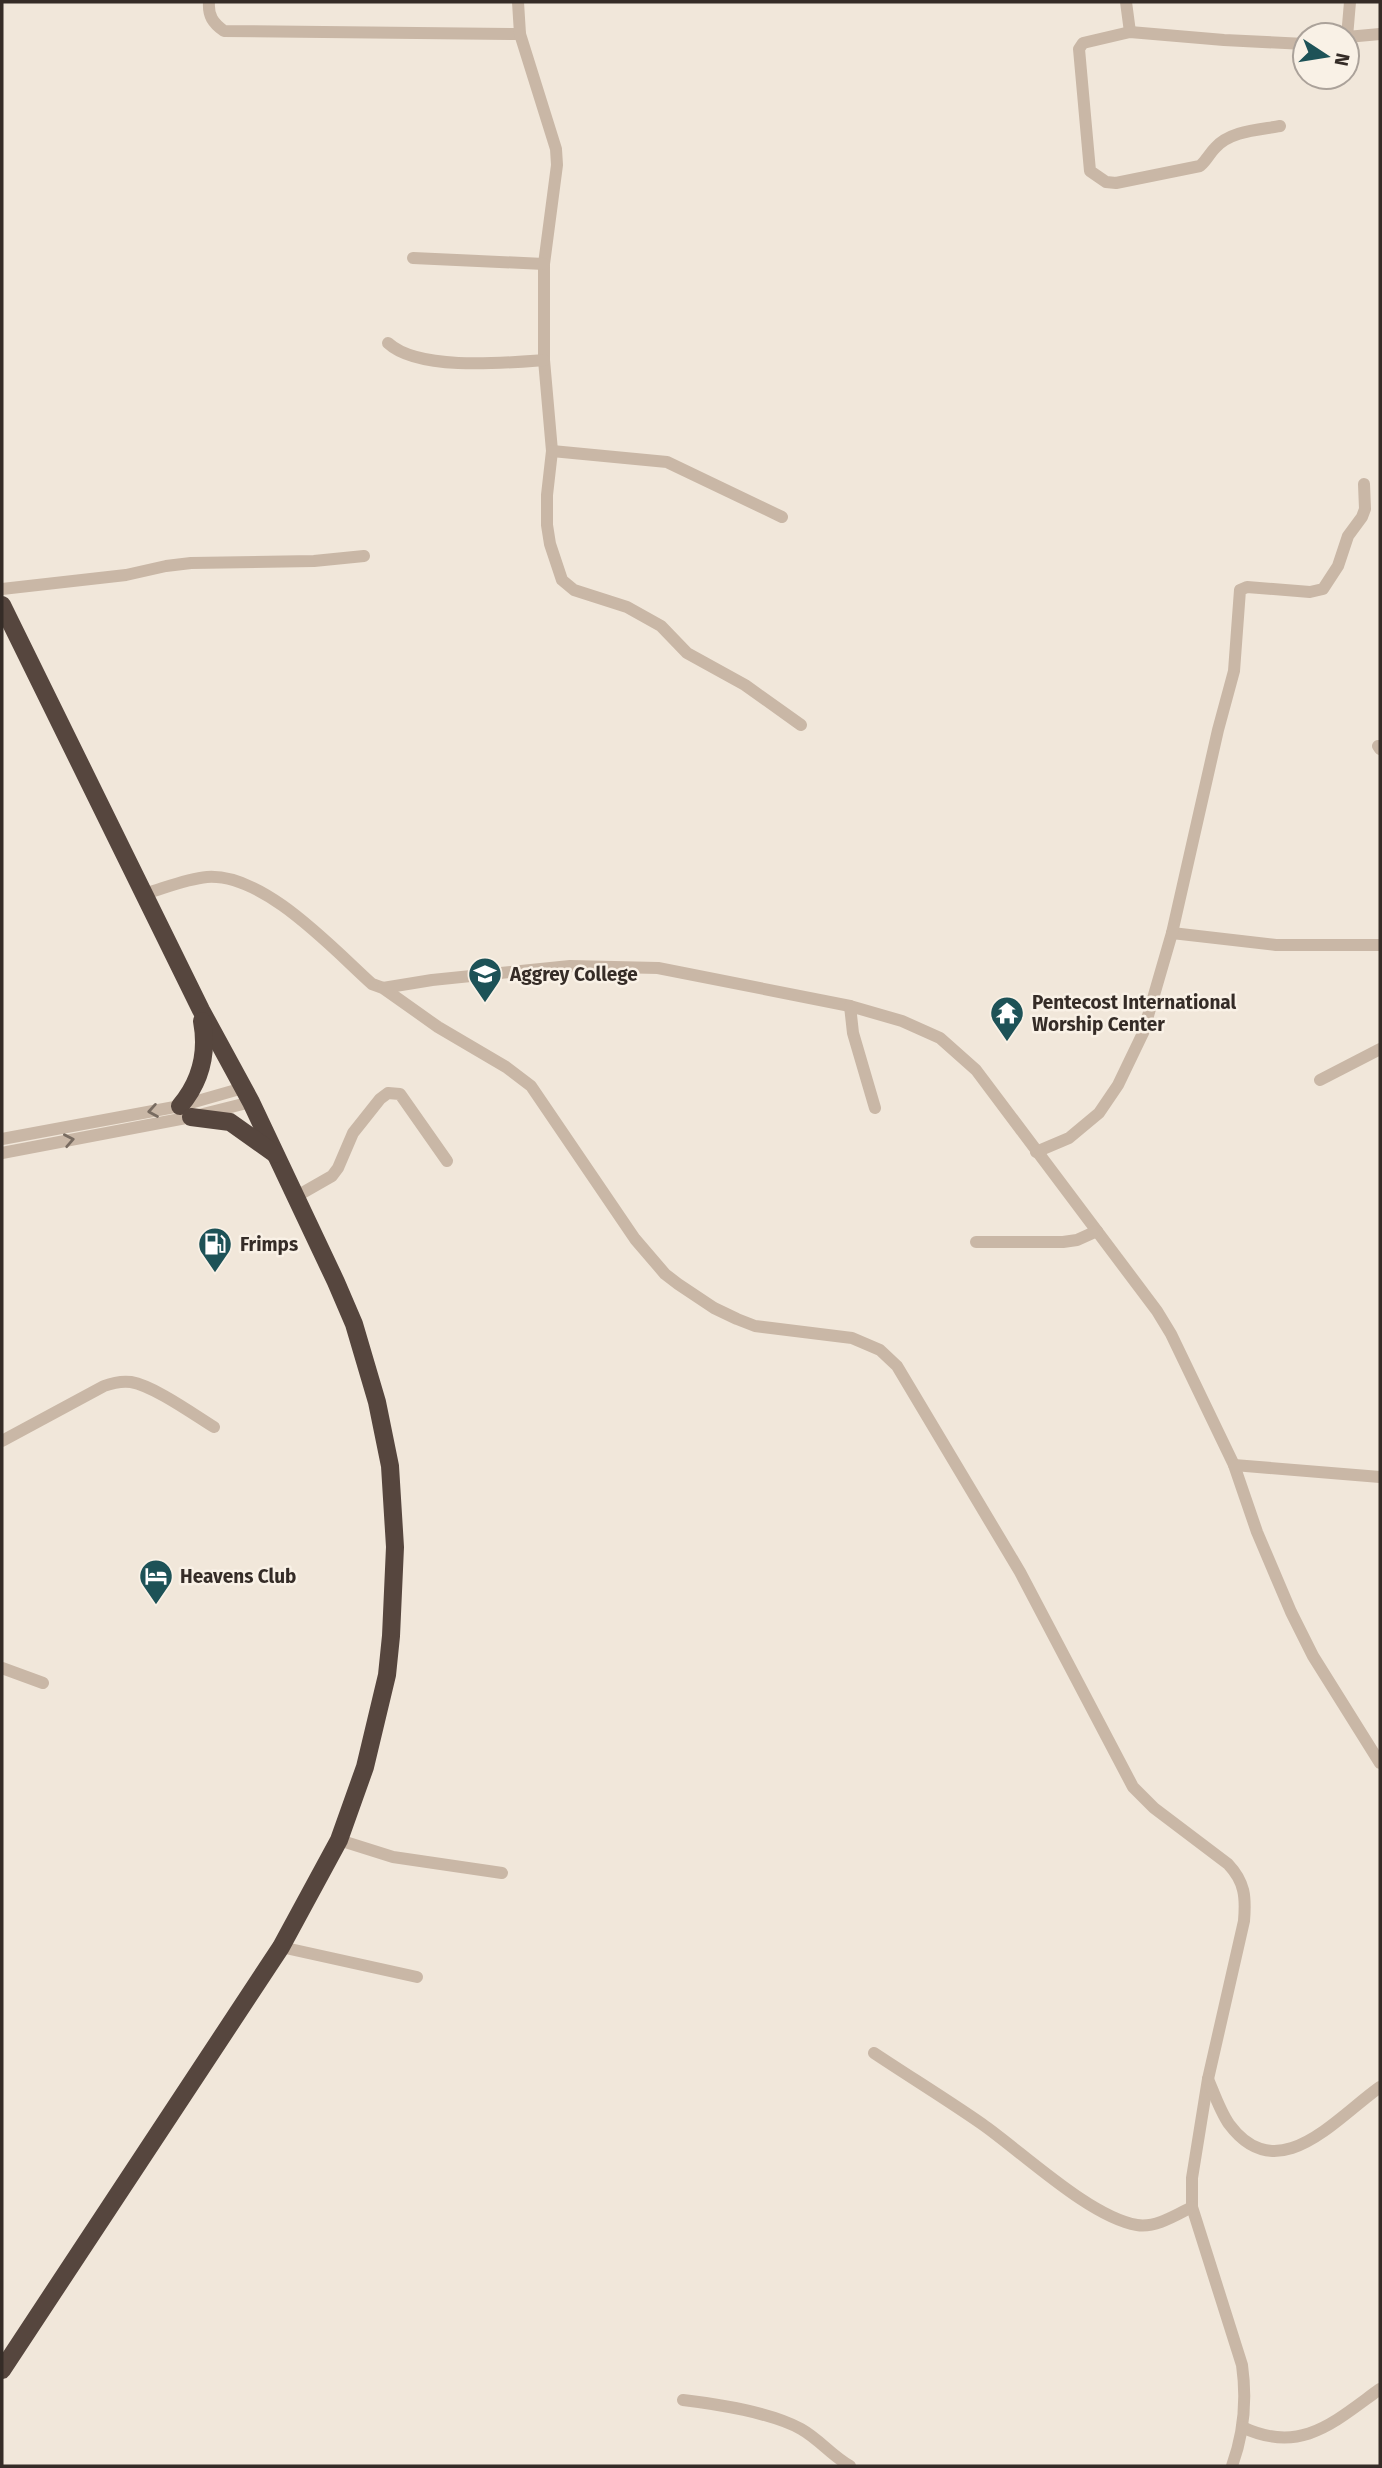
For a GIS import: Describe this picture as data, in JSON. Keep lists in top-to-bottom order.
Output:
{
  "places": {
    "school or university": ["Aggrey College"],
    "temple": ["Pentecost International Worship Center"],
    "fuel station": ["Frimps"],
    "hotel": ["Heavens Club"]
  },
  "north": "right"
}
